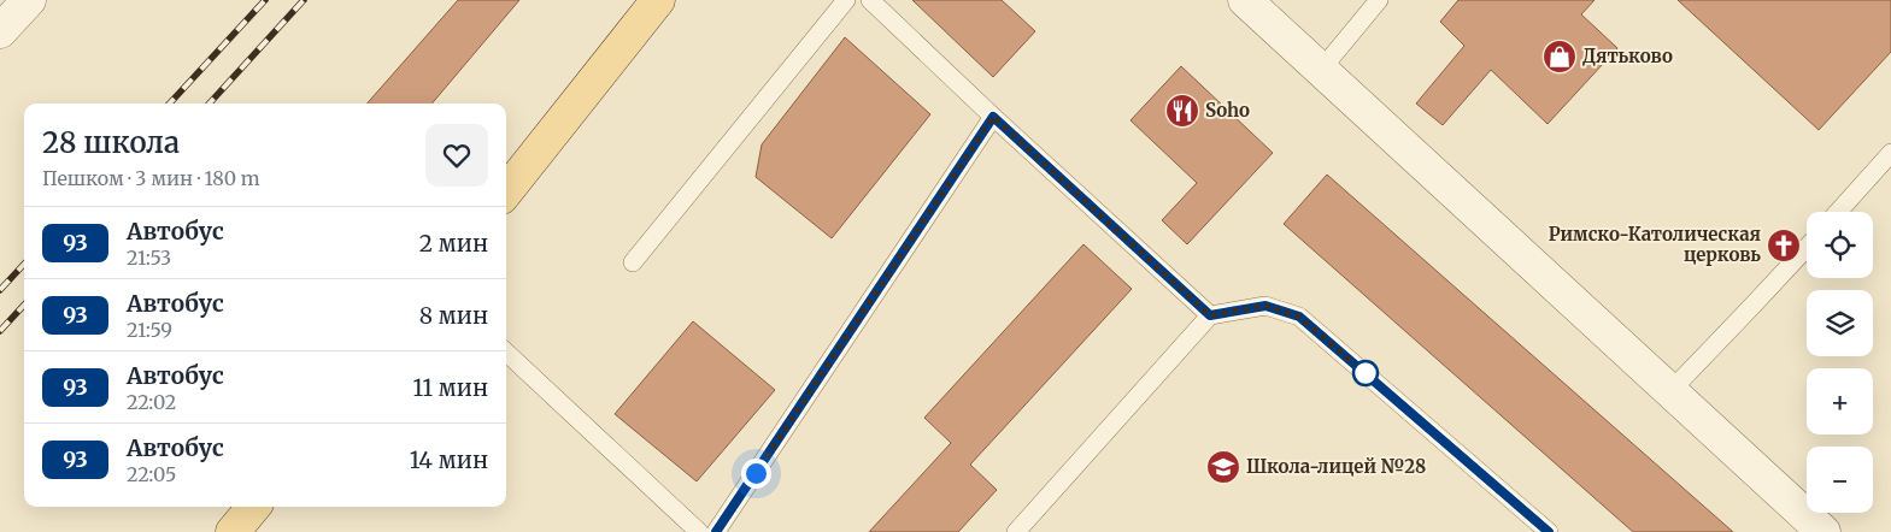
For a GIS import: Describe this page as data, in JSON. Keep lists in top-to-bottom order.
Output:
{
  "places": {
    "shop": ["Дятьково"],
    "restaurant": ["Soho"],
    "church": ["Римско-Католическая церковь"],
    "school or university": ["Школа-лицей №28"]
  },
  "lines": ["bus line 93"],
  "page": {
    "heading": ["28 школа", "Пешком · 3 мин · 180 m"],
    "list": [
      {
        "mark": "93",
        "name": "Автобус",
        "note": "21:53",
        "value": "2 мин"
      },
      {
        "mark": "93",
        "name": "Автобус",
        "note": "21:59",
        "value": "8 мин"
      },
      {
        "mark": "93",
        "name": "Автобус",
        "note": "22:02",
        "value": "11 мин"
      },
      {
        "mark": "93",
        "name": "Автобус",
        "note": "22:05",
        "value": "14 мин"
      }
    ],
    "map_buttons": ["+", "−"]
  }
}
